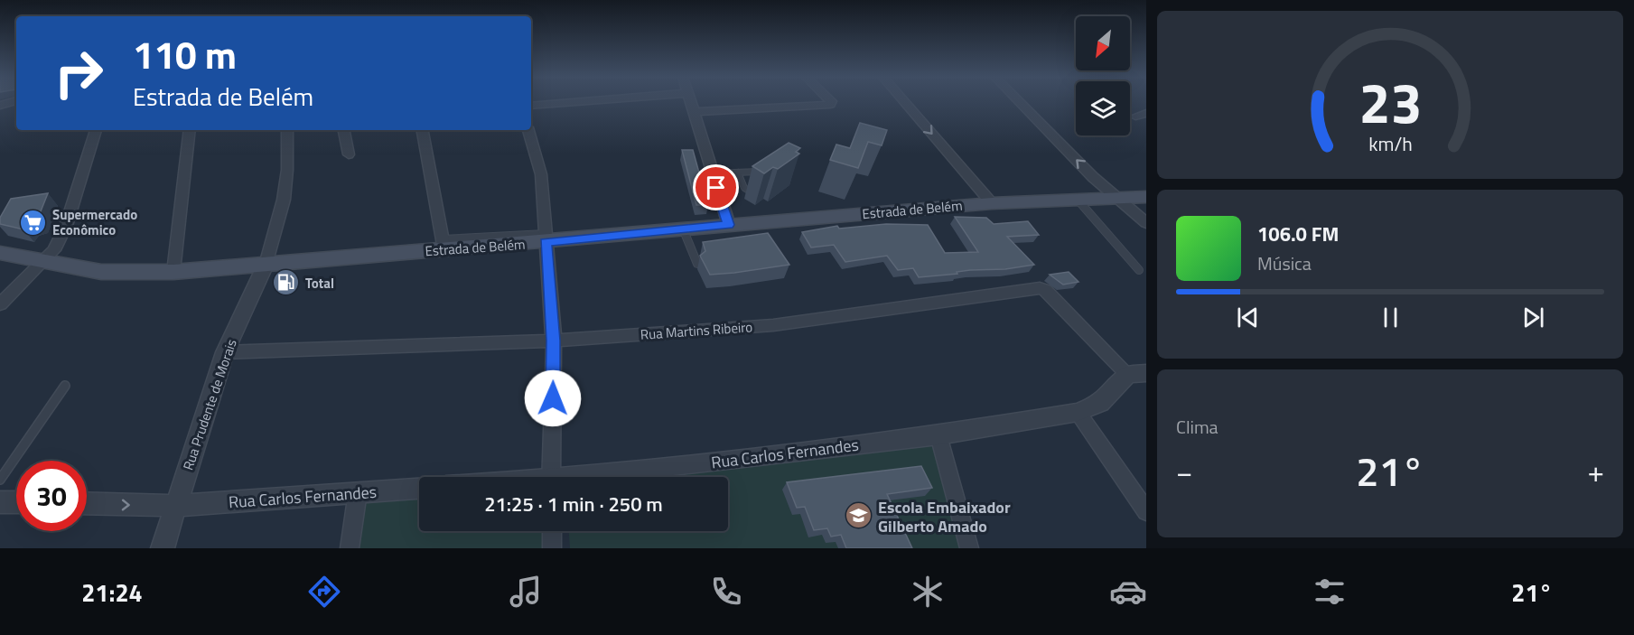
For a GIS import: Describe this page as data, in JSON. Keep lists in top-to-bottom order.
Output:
{
  "streets": {
    "main road": ["Estrada de Belém"],
    "street": ["Rua Martins Ribeiro", "Rua Prudente de Morais", "Rua Carlos Fernandes"]
  },
  "crossings": [
    ["Estrada de Belém", "Rua Prudente de Morais"],
    ["Rua Martins Ribeiro", "Rua Prudente de Morais"],
    ["Rua Martins Ribeiro", "Rua Carlos Fernandes"],
    ["Rua Prudente de Morais", "Rua Carlos Fernandes"]
  ],
  "places": {
    "supermarket": ["Supermercado Econômico"],
    "fuel station": ["Total"],
    "school or university": ["Escola Embaixador Gilberto Amado"]
  },
  "north": "bottom left",
  "page": {
    "turn": ["110 m", "Estrada de Belém"],
    "song": ["106.0 FM", "Música"],
    "tile": "Clima",
    "heat": ["−", "21°", "+"],
    "limit": "30",
    "trip": "21:25 · 1 min · 250 m",
    "tabs": ["21:24", "21°"],
    "gauge": ["23", "km/h"]
  }
}
